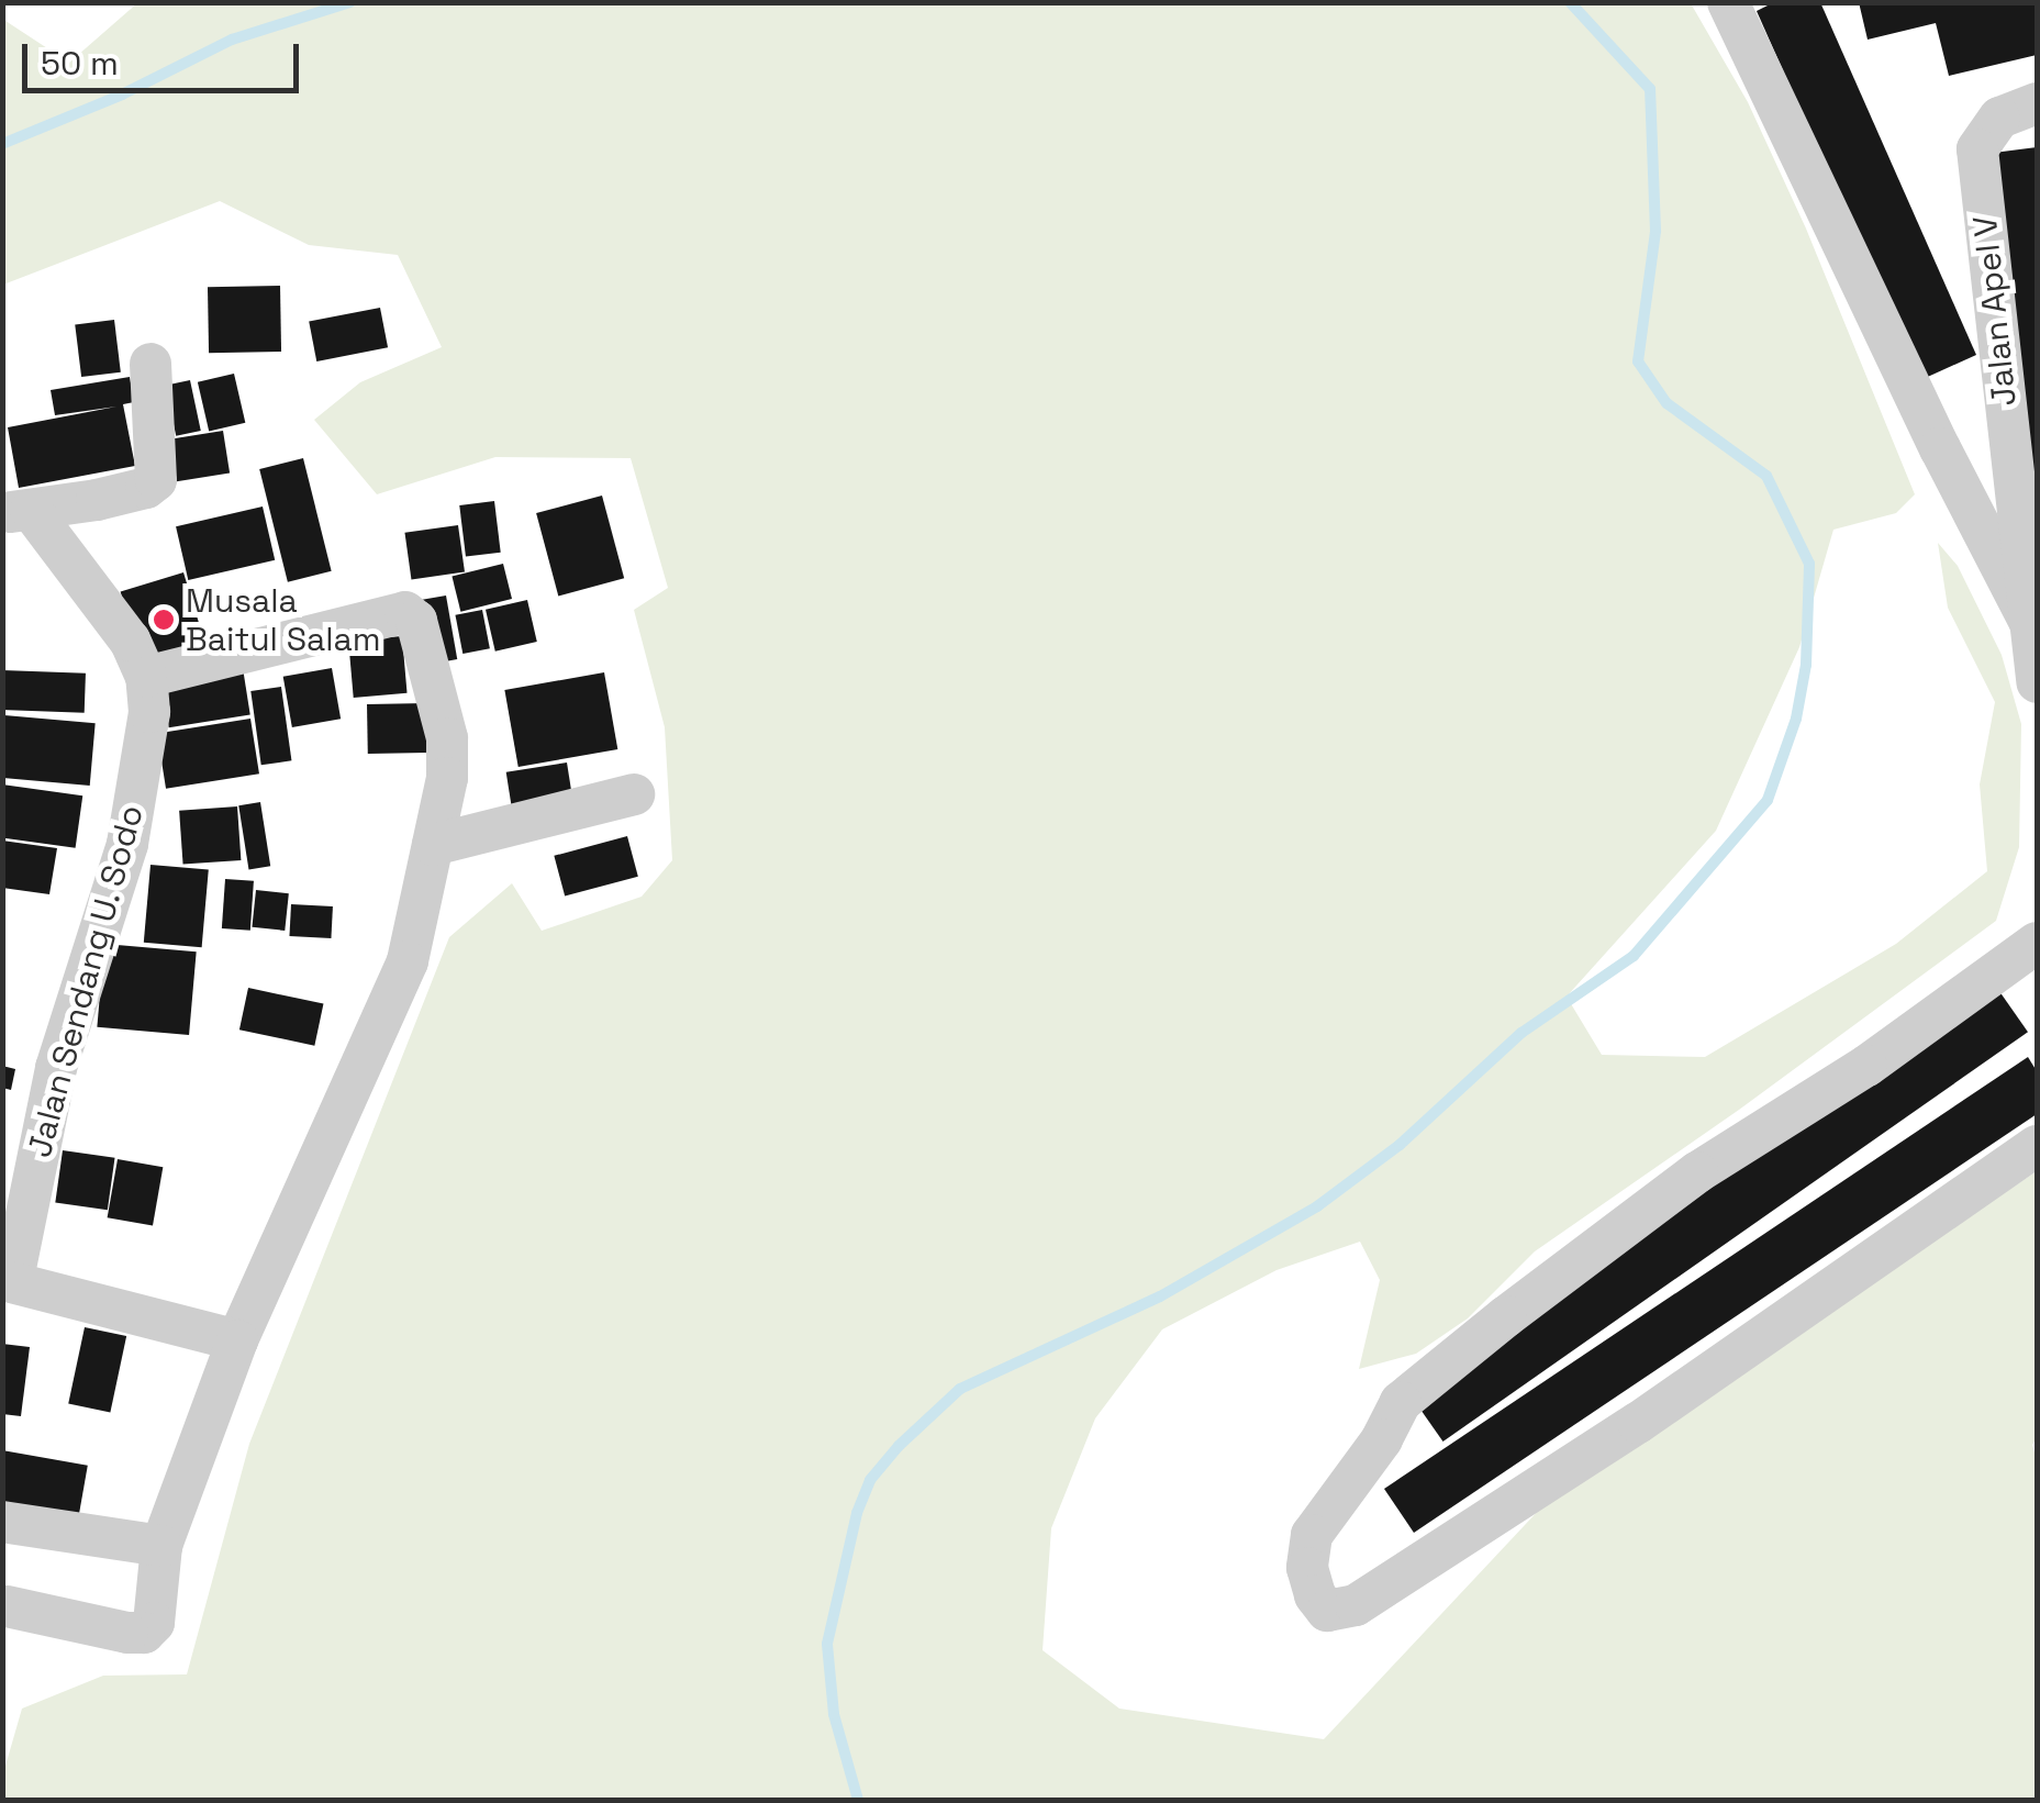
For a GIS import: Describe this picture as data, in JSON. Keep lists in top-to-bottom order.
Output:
{
  "streets": {
    "street": ["Jalan Apel V", "Jalan Sendang U. Sodo"]
  },
  "places": ["Musala Baitul Salam"],
  "scale_bar": "50 m"
}
